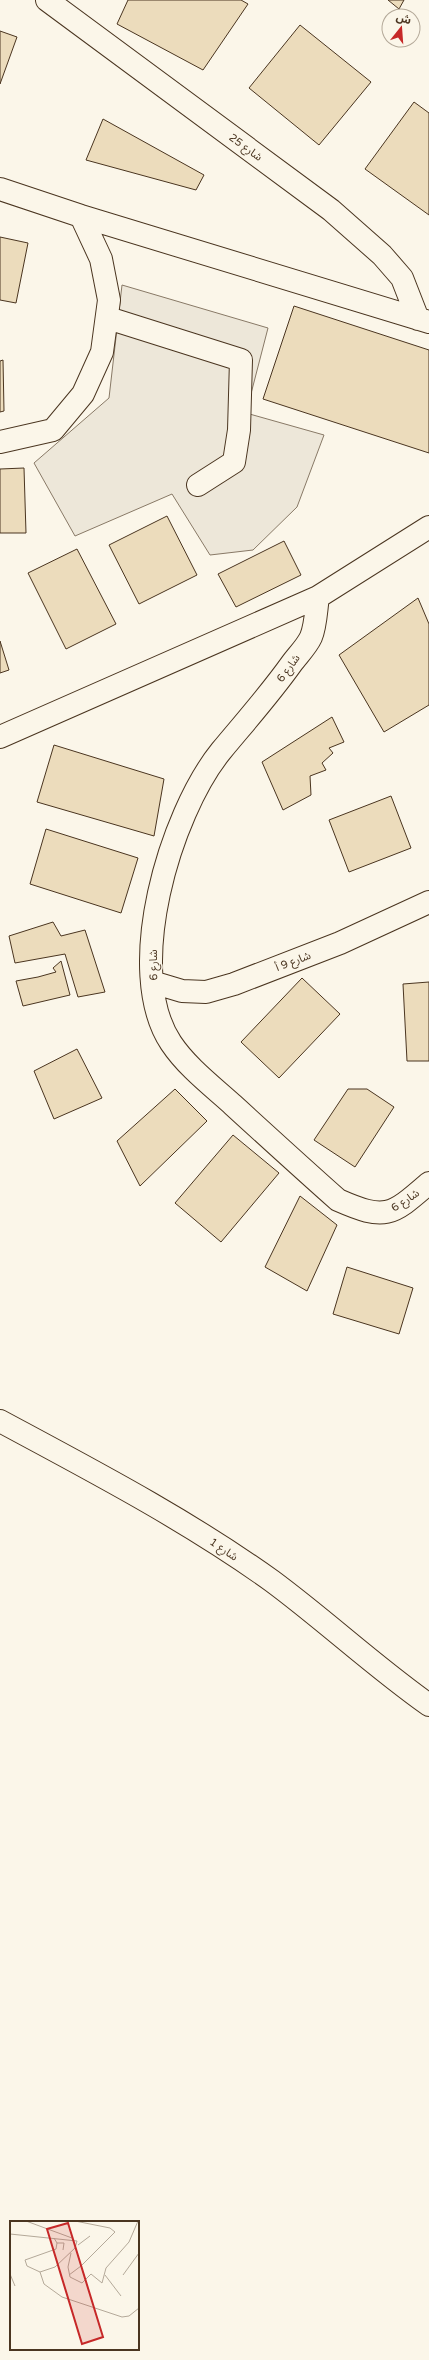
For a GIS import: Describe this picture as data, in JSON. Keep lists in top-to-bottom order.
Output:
{
  "streets": {
    "street": [
      "شارع 25",
      "شارع 6",
      "شارع 9 أ",
      "شارع 1"
    ]
  },
  "crossings": [
    ["شارع 6", "شارع 9 أ"]
  ],
  "north": "top"
}
